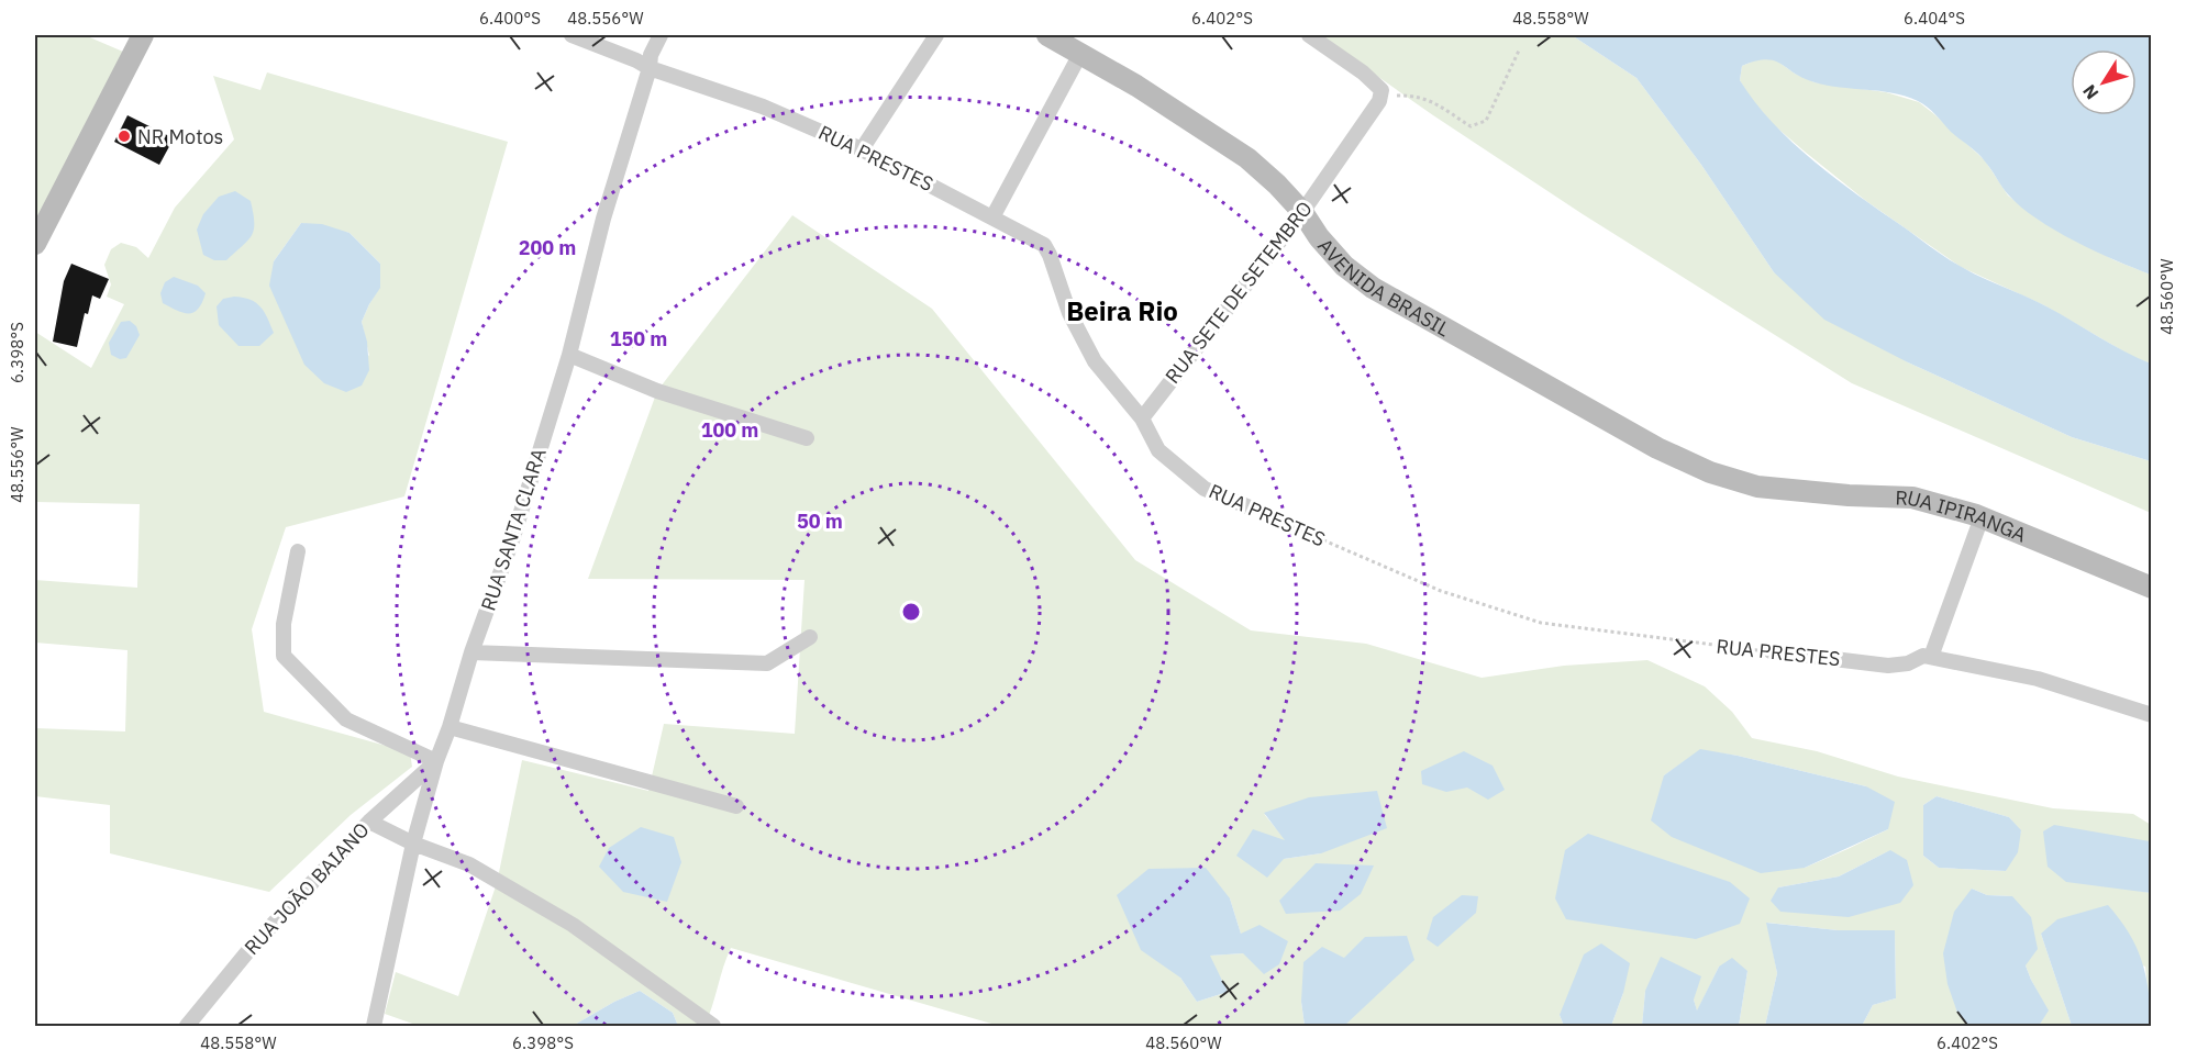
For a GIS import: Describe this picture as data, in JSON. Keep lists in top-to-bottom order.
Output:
{
  "streets": {
    "street": [
      "RUA PRESTES",
      "AVENIDA BRASIL",
      "RUA SETE DE SETEMBRO",
      "RUA IPIRANGA",
      "RUA SANTA CLARA",
      "RUA JOÃO BAIANO"
    ]
  },
  "crossings": [
    ["RUA PRESTES", "RUA SETE DE SETEMBRO"],
    ["RUA PRESTES", "RUA SANTA CLARA"],
    ["AVENIDA BRASIL", "RUA SETE DE SETEMBRO"],
    ["AVENIDA BRASIL", "RUA IPIRANGA"],
    ["RUA SANTA CLARA", "RUA JOÃO BAIANO"]
  ],
  "districts": ["Beira Rio"],
  "places": ["NR Motos"],
  "north": "bottom left",
  "coordinates": [
    "6.400°S",
    "48.556°W",
    "6.402°S",
    "48.558°W",
    "6.404°S",
    "48.560°W",
    "6.398°S"
  ],
  "rings": [
    "200 m",
    "150 m",
    "100 m",
    "50 m"
  ]
}
